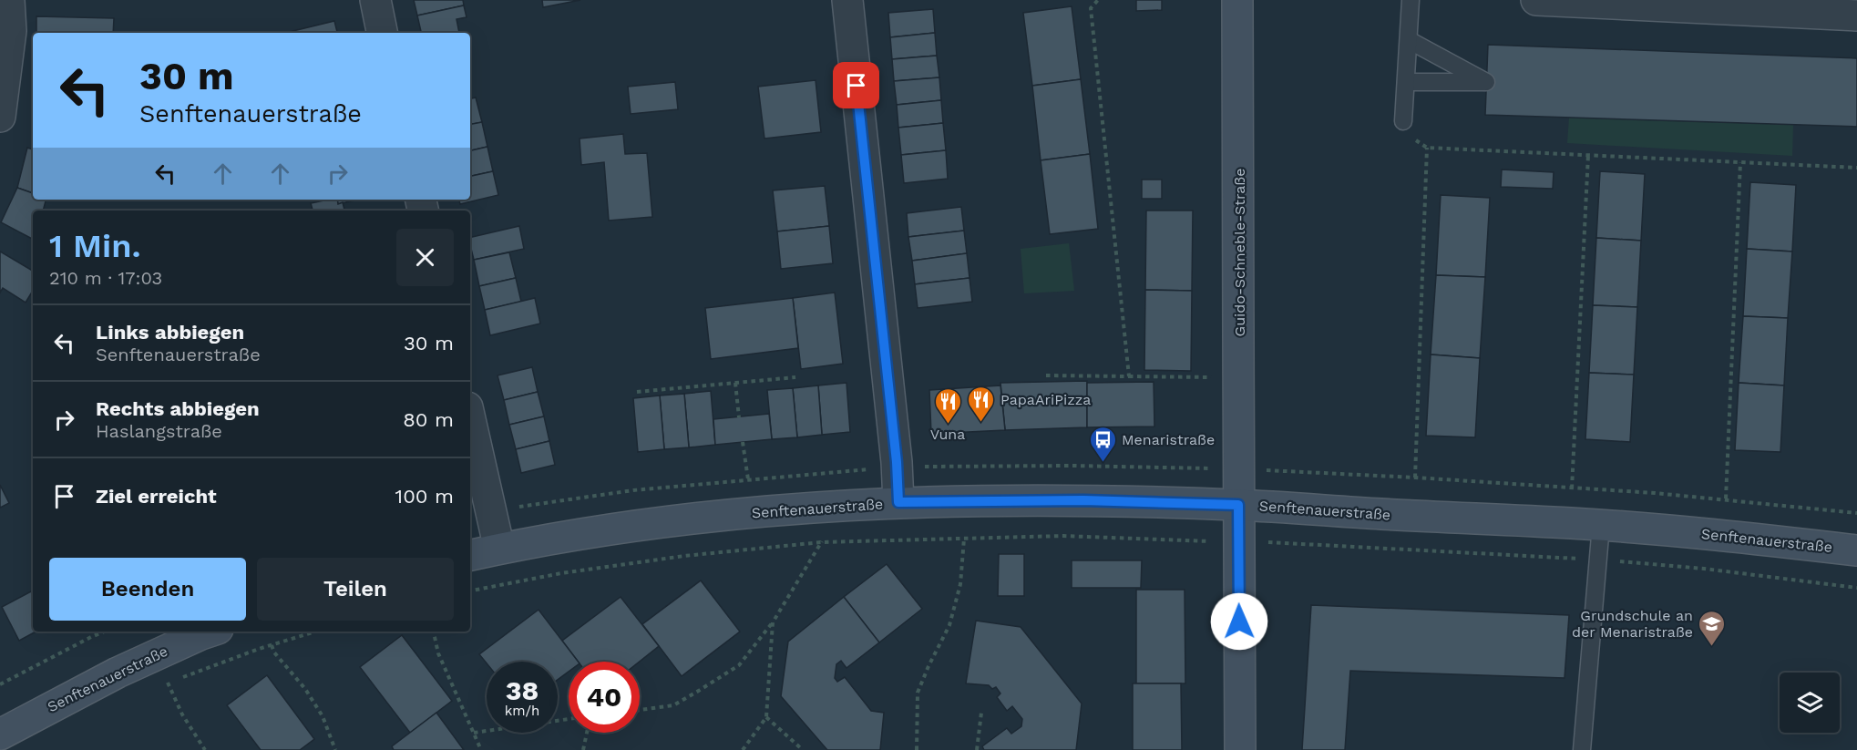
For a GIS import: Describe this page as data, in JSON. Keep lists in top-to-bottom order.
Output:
{
  "streets": {
    "street": ["Guido-Schneble-Straße", "Senftenauerstraße"]
  },
  "crossings": [
    ["Guido-Schneble-Straße", "Senftenauerstraße"]
  ],
  "places": {
    "restaurant": ["PapaAriPizza", "Vuna"],
    "bus stop": ["Menaristraße"],
    "school or university": ["Grundschule an der Menaristraße"]
  },
  "page": {
    "turn": ["30 m", "Senftenauerstraße"],
    "heading": ["1 Min.", "210 m · 17:03"],
    "list": [
      {
        "name": "Links abbiegen",
        "note": "Senftenauerstraße",
        "value": "30 m"
      },
      {
        "name": "Rechts abbiegen",
        "note": "Haslangstraße",
        "value": "80 m"
      },
      {
        "name": "Ziel erreicht",
        "value": "100 m"
      }
    ],
    "buttons": ["Beenden", "Teilen"],
    "speed": "38 km/h",
    "limit": "40"
  }
}
